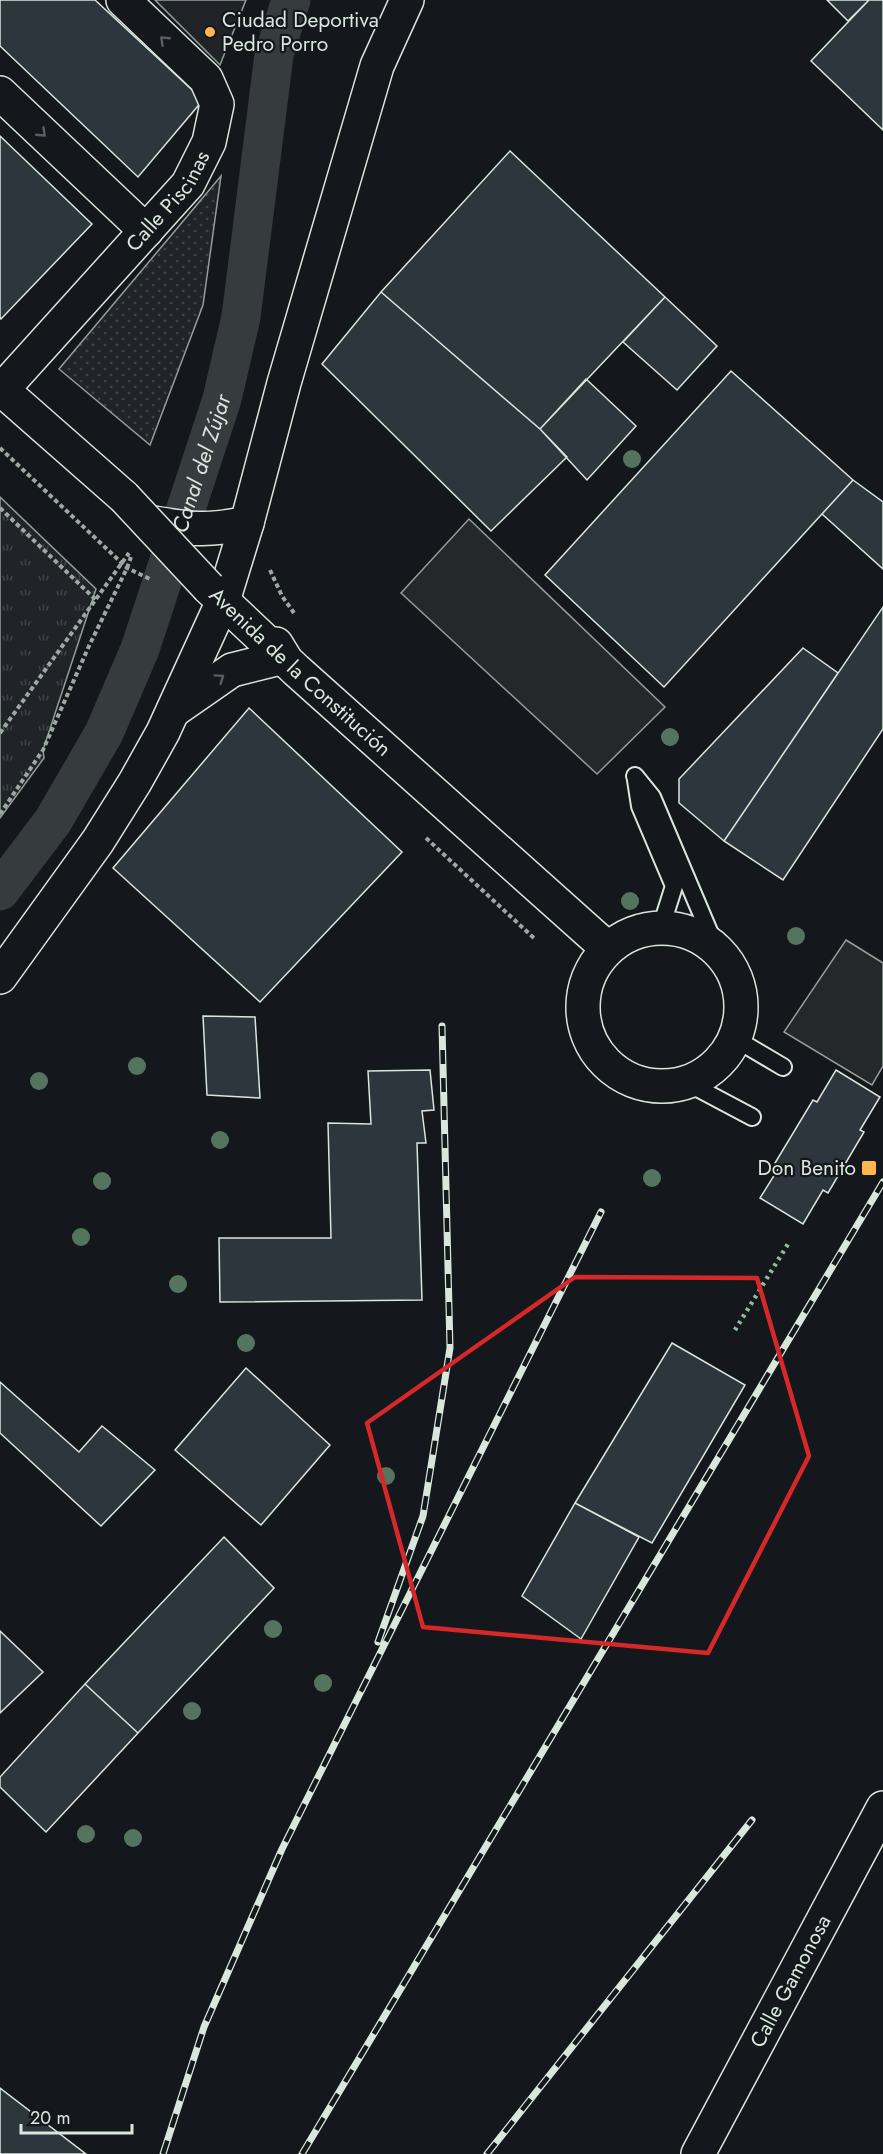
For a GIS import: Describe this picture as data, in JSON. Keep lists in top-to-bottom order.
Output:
{
  "streets": {
    "street": ["Calle Piscinas", "Avenida de la Constitución", "Calle Gamonosa"]
  },
  "crossings": [
    ["Calle Piscinas", "Avenida de la Constitución"]
  ],
  "water": ["Canal del Zújar"],
  "places": {
    "other": ["Ciudad Deportiva Pedro Porro"],
    "transit": ["Don Benito"]
  },
  "scale_bar": "20 m"
}
